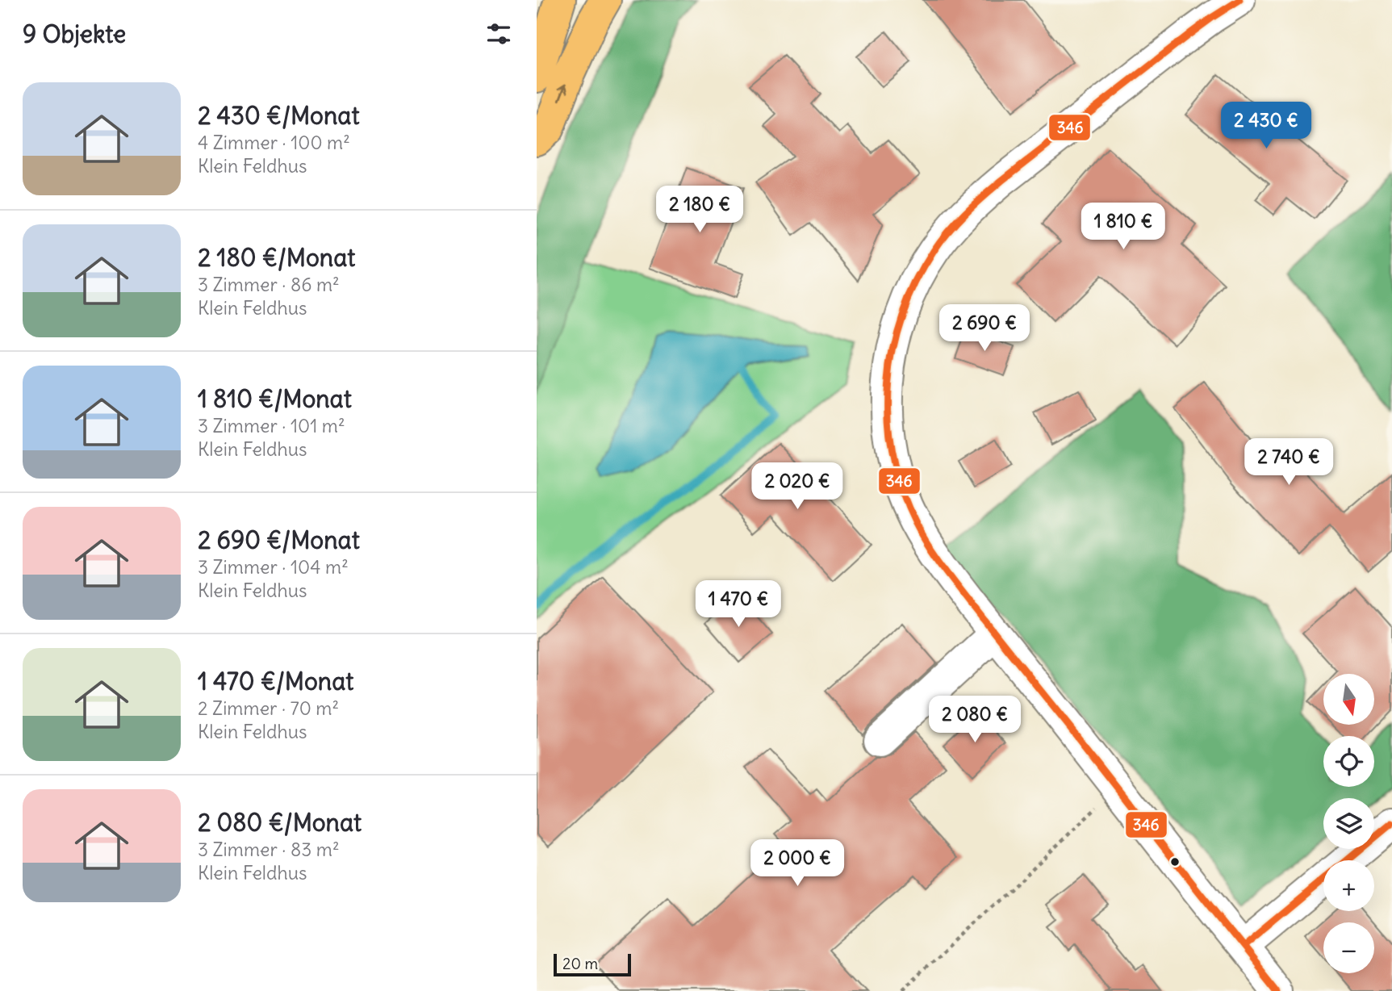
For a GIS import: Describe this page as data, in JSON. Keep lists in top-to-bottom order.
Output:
{
  "lines": ["transit line 346"],
  "scale_bar": "20 m",
  "north": "bottom",
  "page": {
    "heading": "9 Objekte",
    "list": [
      {
        "name": "2 430 €/Monat",
        "note": "4 Zimmer · 100 m² · Klein Feldhus"
      },
      {
        "name": "2 180 €/Monat",
        "note": "3 Zimmer · 86 m² · Klein Feldhus"
      },
      {
        "name": "1 810 €/Monat",
        "note": "3 Zimmer · 101 m² · Klein Feldhus"
      },
      {
        "name": "2 690 €/Monat",
        "note": "3 Zimmer · 104 m² · Klein Feldhus"
      },
      {
        "name": "1 470 €/Monat",
        "note": "2 Zimmer · 70 m² · Klein Feldhus"
      },
      {
        "name": "2 080 €/Monat",
        "note": "3 Zimmer · 83 m² · Klein Feldhus"
      }
    ],
    "price": [
      "2 430 €",
      "2 180 €",
      "1 810 €",
      "2 690 €",
      "2 740 €",
      "2 020 €",
      "1 470 €",
      "2 080 €",
      "2 000 €"
    ],
    "map_buttons": ["+", "−"],
    "scale": "20 m"
  }
}
